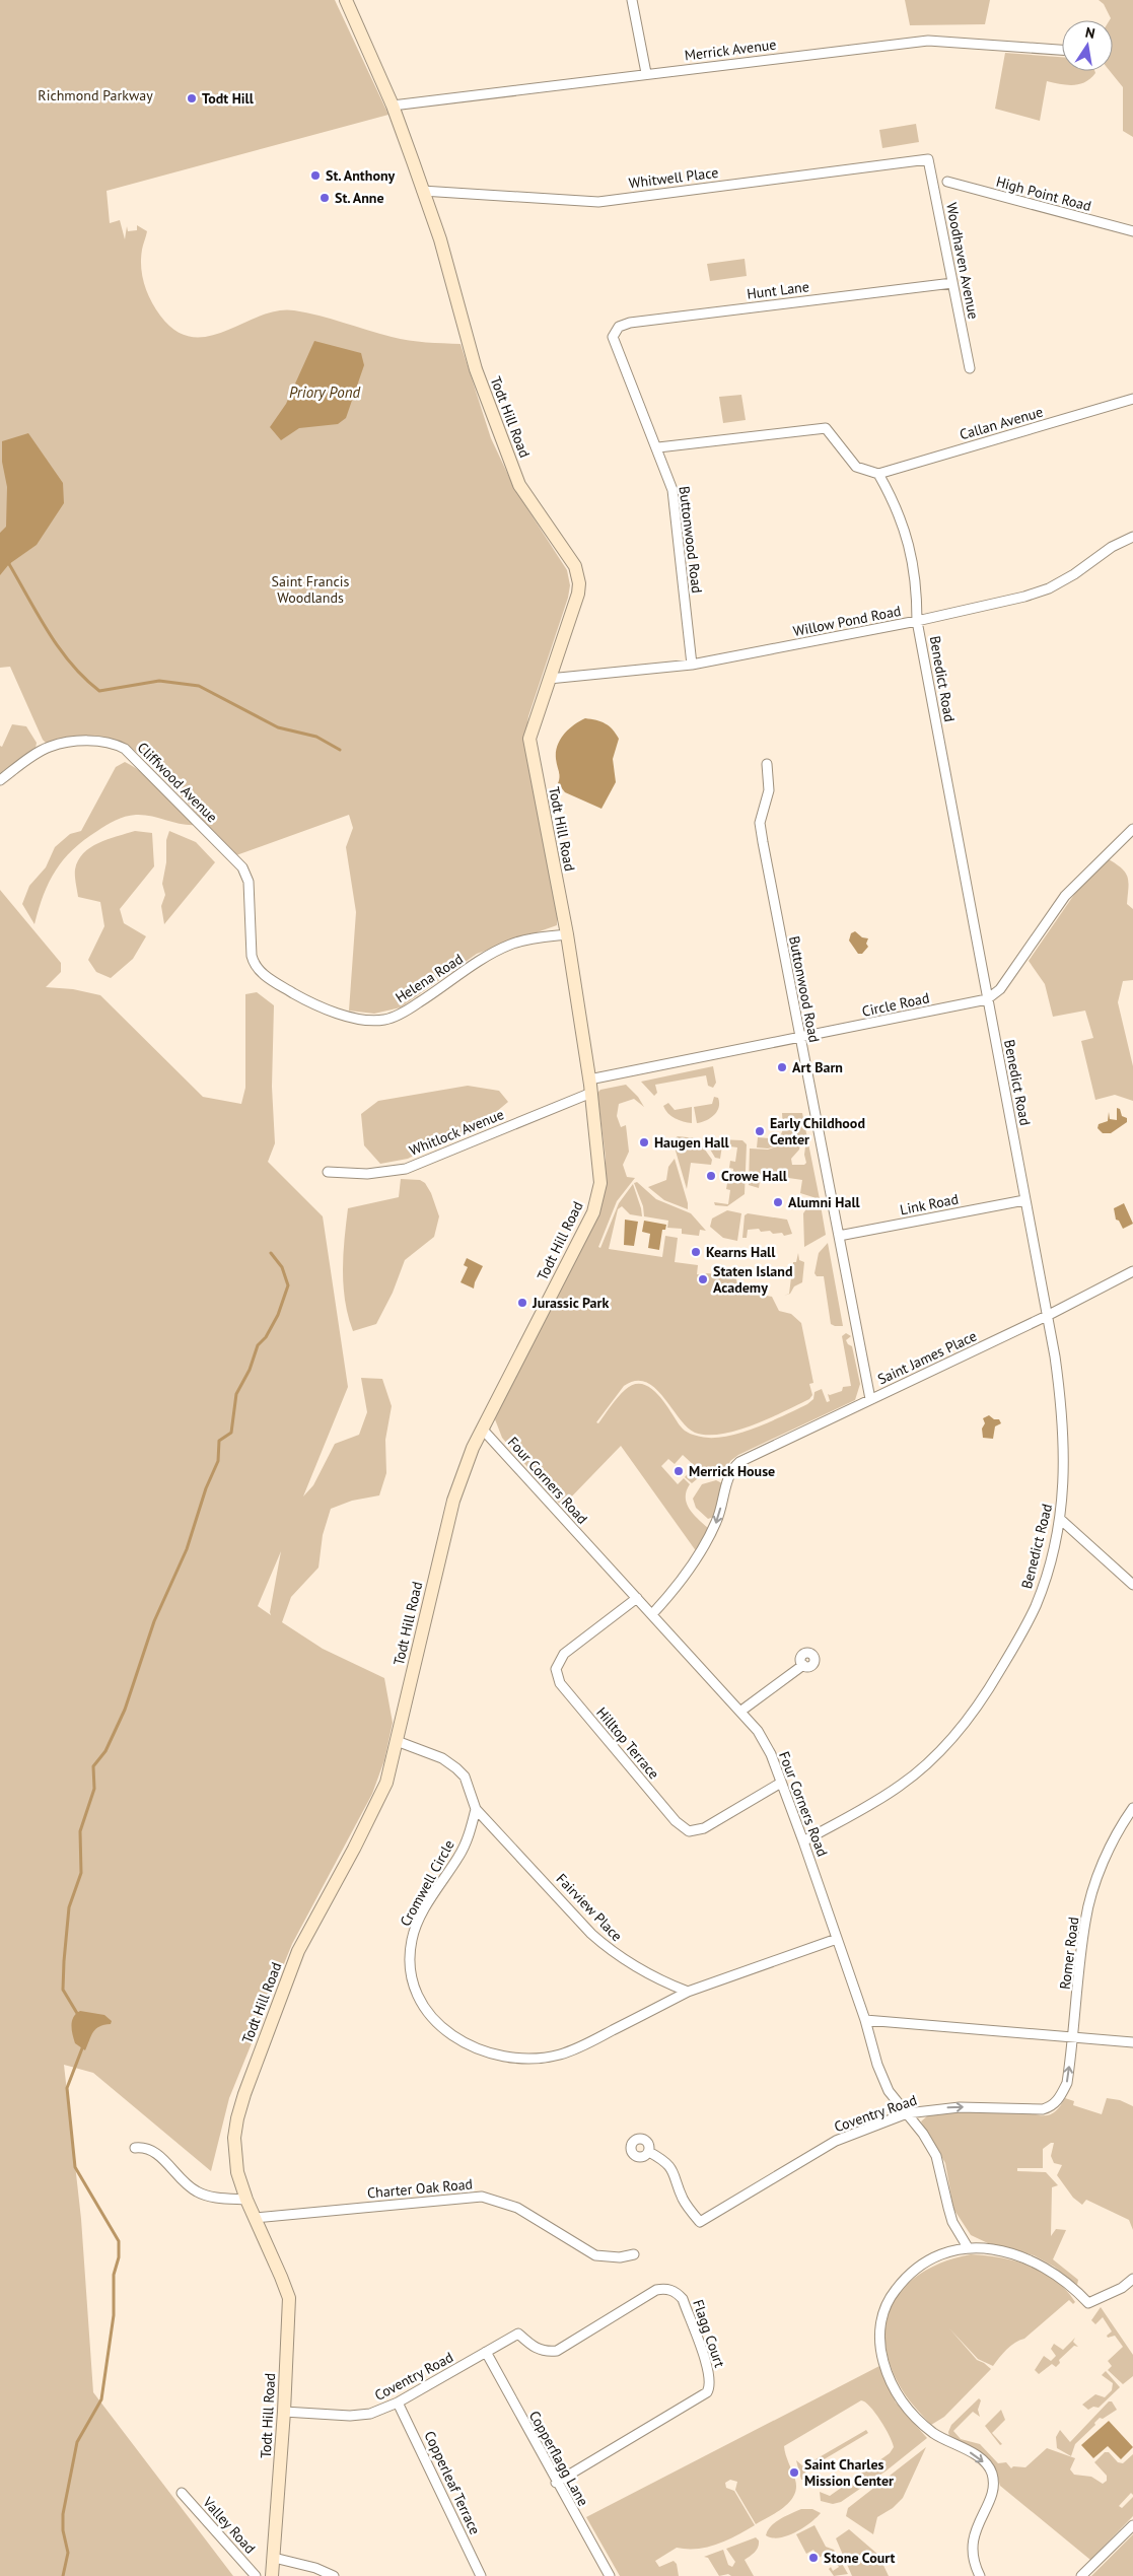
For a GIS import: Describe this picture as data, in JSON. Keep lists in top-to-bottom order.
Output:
{
  "streets": {
    "street": [
      "Merrick Avenue",
      "Whitwell Place",
      "High Point Road",
      "Woodhaven Avenue",
      "Hunt Lane",
      "Todt Hill Road",
      "Callan Avenue",
      "Buttonwood Road",
      "Willow Pond Road",
      "Benedict Road",
      "Cliffwood Avenue",
      "Helena Road",
      "Circle Road",
      "Whitlock Avenue",
      "Link Road",
      "Saint James Place",
      "Four Corners Road",
      "Hilltop Terrace",
      "Cromwell Circle",
      "Fairview Place",
      "Romer Road",
      "Coventry Road",
      "Charter Oak Road",
      "Flagg Court",
      "Copperflagg Lane",
      "Copperleaf Terrace",
      "Valley Road"
    ]
  },
  "crossings": [
    ["Merrick Avenue", "Todt Hill Road"],
    ["Whitwell Place", "Woodhaven Avenue"],
    ["Whitwell Place", "Todt Hill Road"],
    ["Woodhaven Avenue", "Hunt Lane"],
    ["Hunt Lane", "Buttonwood Road"],
    ["Todt Hill Road", "Willow Pond Road"],
    ["Todt Hill Road", "Helena Road"],
    ["Todt Hill Road", "Circle Road"],
    ["Todt Hill Road", "Whitlock Avenue"],
    ["Todt Hill Road", "Four Corners Road"],
    ["Todt Hill Road", "Fairview Place"],
    ["Todt Hill Road", "Coventry Road"],
    ["Todt Hill Road", "Charter Oak Road"],
    ["Callan Avenue", "Benedict Road"],
    ["Buttonwood Road", "Willow Pond Road"],
    ["Buttonwood Road", "Circle Road"],
    ["Buttonwood Road", "Link Road"],
    ["Buttonwood Road", "Saint James Place"],
    ["Willow Pond Road", "Benedict Road"],
    ["Benedict Road", "Circle Road"],
    ["Benedict Road", "Link Road"],
    ["Benedict Road", "Saint James Place"],
    ["Benedict Road", "Four Corners Road"],
    ["Cliffwood Avenue", "Helena Road"],
    ["Saint James Place", "Four Corners Road"],
    ["Four Corners Road", "Hilltop Terrace"],
    ["Four Corners Road", "Coventry Road"],
    ["Cromwell Circle", "Fairview Place"],
    ["Romer Road", "Coventry Road"],
    ["Coventry Road", "Flagg Court"],
    ["Coventry Road", "Copperflagg Lane"],
    ["Coventry Road", "Copperleaf Terrace"],
    ["Flagg Court", "Copperflagg Lane"]
  ],
  "one_way": ["Saint James Place"],
  "water": ["Priory Pond"],
  "parks": ["Richmond Parkway", "Saint Francis Woodlands"],
  "places": [
    "Todt Hill",
    "St. Anthony",
    "St. Anne",
    "Art Barn",
    "Early Childhood Center",
    "Haugen Hall",
    "Crowe Hall",
    "Alumni Hall",
    "Kearns Hall",
    "Staten Island Academy",
    "Jurassic Park",
    "Merrick House",
    "Saint Charles Mission Center",
    "Stone Court"
  ],
  "north": "top"
}
